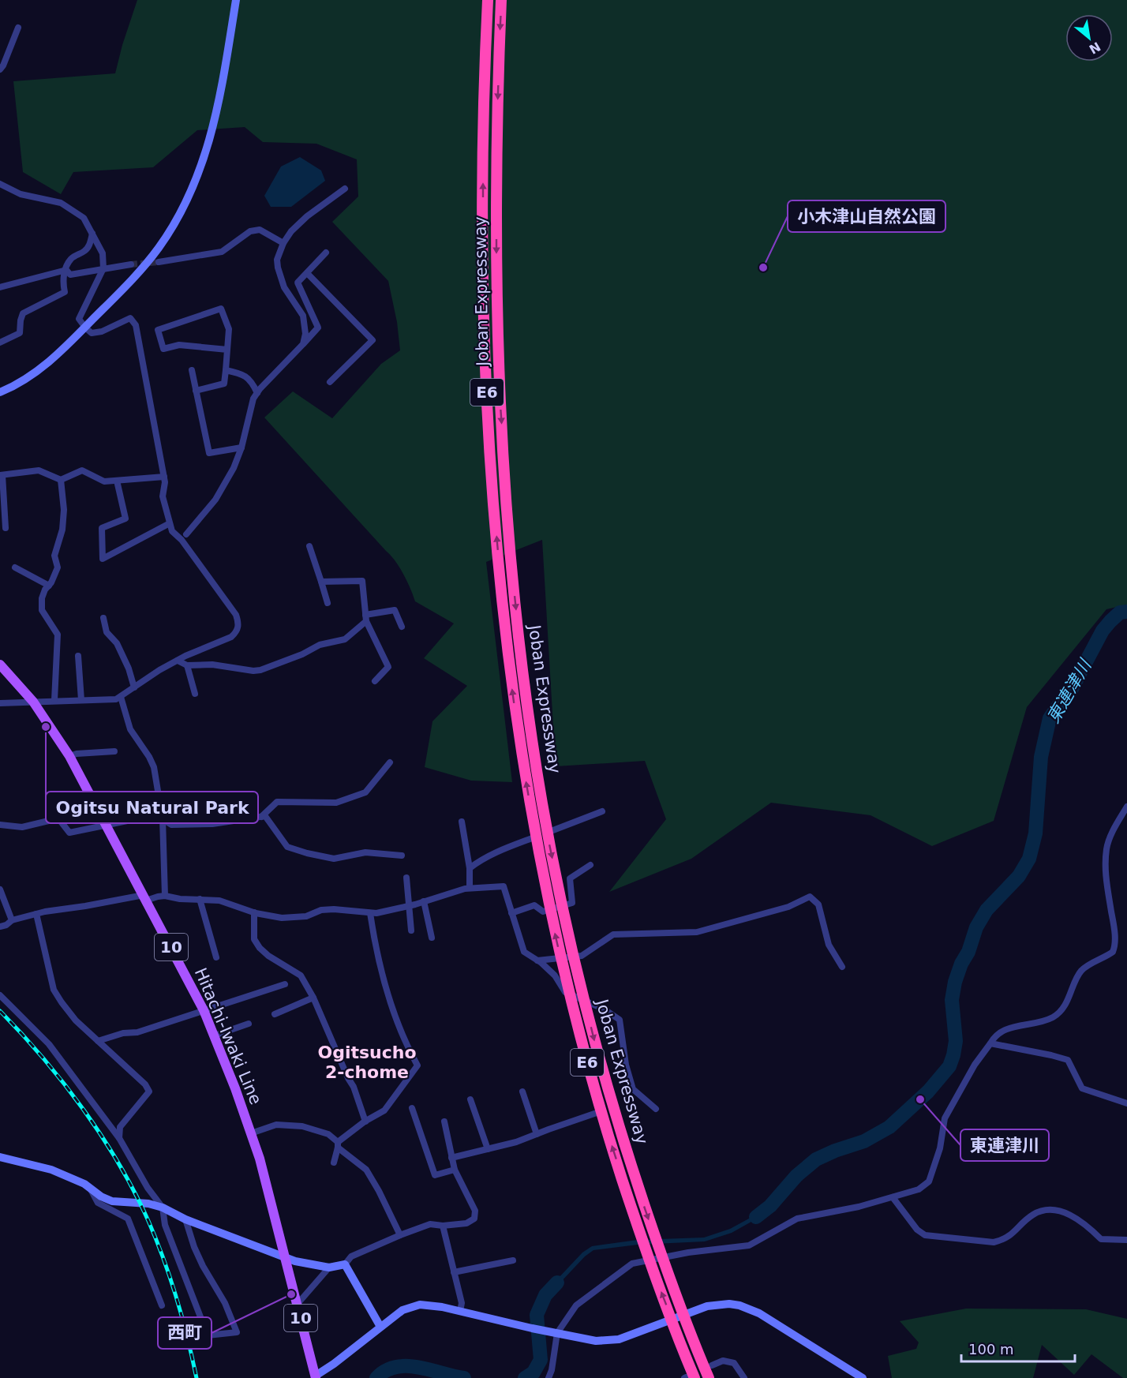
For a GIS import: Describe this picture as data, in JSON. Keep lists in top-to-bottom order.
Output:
{
  "streets": {
    "highway": ["Joban Expressway", "E6"],
    "main road": ["10", "Hitachi-Iwaki Line"]
  },
  "districts": ["Ogitsucho 2-chome"],
  "water": ["東連津川"],
  "places": [
    "小木津山自然公園",
    "Ogitsu Natural Park",
    "東連津川",
    "西町"
  ],
  "scale_bar": "100 m",
  "north": "bottom right"
}
